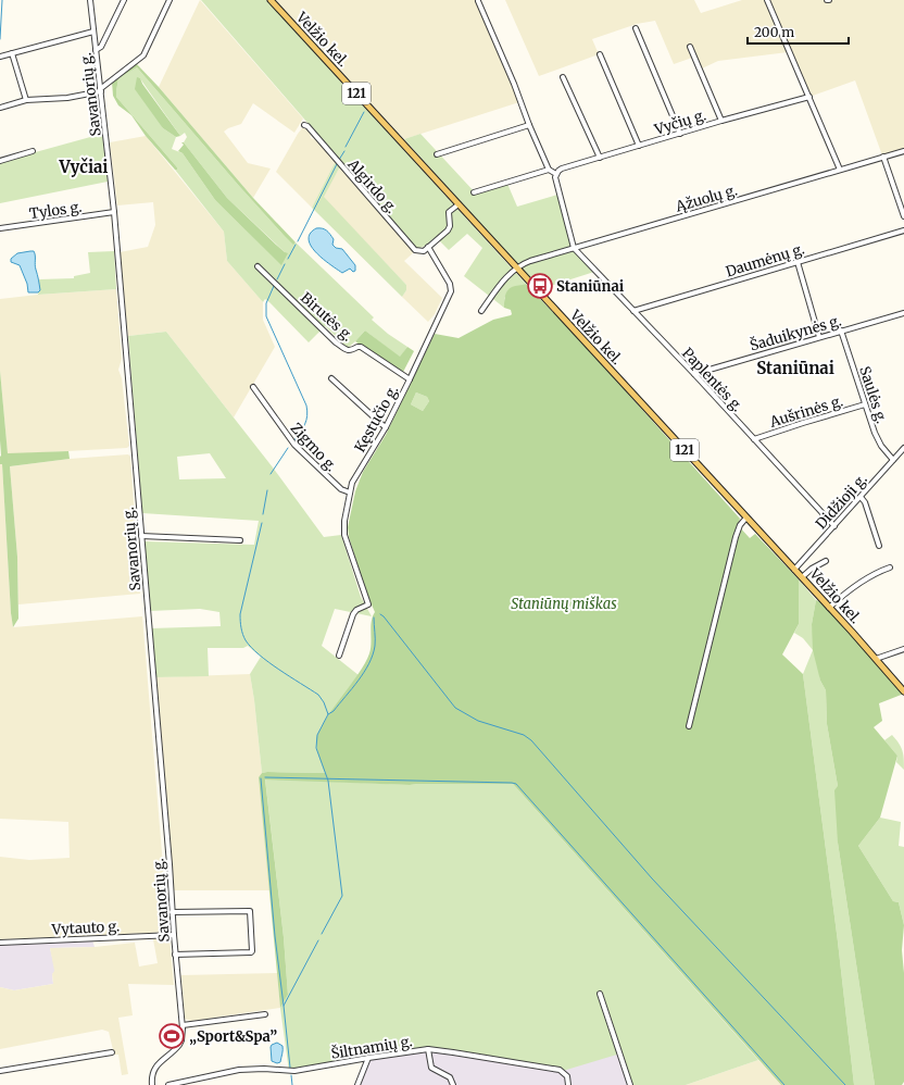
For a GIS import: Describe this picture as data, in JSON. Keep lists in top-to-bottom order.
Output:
{
  "streets": {
    "main road": ["Velžio kel.", "121"],
    "street": [
      "Savanorių g.",
      "Vyčių g.",
      "Algirdo g.",
      "Ąžuolų g.",
      "Tylos g.",
      "Daumėnų g.",
      "Birutės g.",
      "Šaduikynės g.",
      "Paplentės g.",
      "Saulės g.",
      "Aušrinės g.",
      "Kęstučio g.",
      "Zigmo g.",
      "Didžioji g.",
      "Vytauto g.",
      "Šiltnamių g."
    ]
  },
  "crossings": [
    ["Velžio kel.", "Ąžuolų g."],
    ["Velžio kel.", "Didžioji g."],
    ["Savanorių g.", "Tylos g."],
    ["Savanorių g.", "Vytauto g."],
    ["Algirdo g.", "Kęstučio g."],
    ["Ąžuolų g.", "Paplentės g."],
    ["Daumėnų g.", "Paplentės g."],
    ["Birutės g.", "Kęstučio g."],
    ["Šaduikynės g.", "Paplentės g."],
    ["Šaduikynės g.", "Saulės g."],
    ["Paplentės g.", "Aušrinės g."],
    ["Paplentės g.", "Didžioji g."],
    ["Saulės g.", "Aušrinės g."],
    ["Saulės g.", "Didžioji g."],
    ["Kęstučio g.", "Zigmo g."]
  ],
  "districts": ["Vyčiai", "Staniūnai"],
  "parks": ["Staniūnų miškas"],
  "places": {
    "bus stop": ["Staniūnai"],
    "sports": ["„Sport&Spa”"]
  },
  "scale_bar": "200 m"
}
